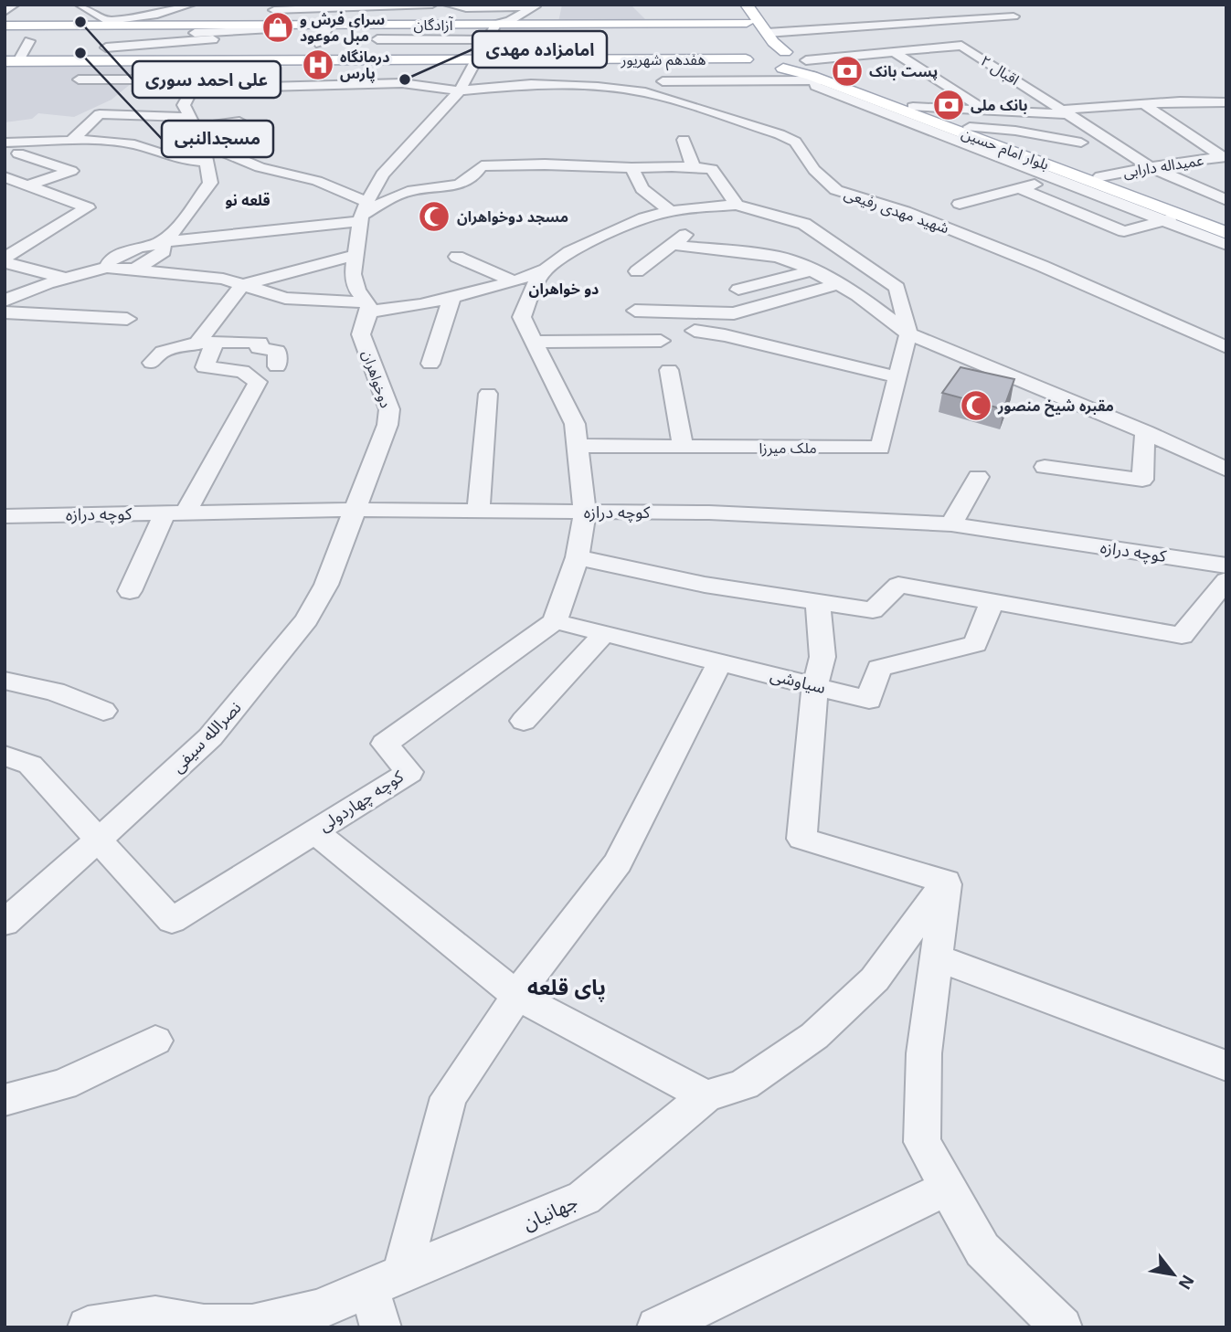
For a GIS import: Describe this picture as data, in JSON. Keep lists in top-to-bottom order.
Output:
{
  "streets": {
    "main road": ["آزادگان", "هفدهم شهریور", "بلوار امام حسین"],
    "street": [
      "اقبال ۲",
      "عمیداله دارابی",
      "شهید مهدی رفیعی",
      "دوخواهران",
      "ملک میرزا",
      "کوچه درازه",
      "سیاوشی",
      "نصرالله سیفی",
      "کوچه چهاردولی",
      "جهانیان"
    ]
  },
  "crossings": [
    ["هفدهم شهریور", "بلوار امام حسین"],
    ["اقبال ۲", "عمیداله دارابی"],
    ["بلوار امام حسین", "عمیداله دارابی"],
    ["دوخواهران", "کوچه درازه"],
    ["دوخواهران", "نصرالله سیفی"],
    ["کوچه درازه", "نصرالله سیفی"],
    ["سیاوشی", "کوچه چهاردولی"],
    ["نصرالله سیفی", "کوچه چهاردولی"]
  ],
  "districts": ["قلعه نو", "دو خواهران", "پای قلعه"],
  "places": {
    "other": ["علی احمد سوری", "مسجدالنبی", "امامزاده مهدی"],
    "shop": ["سرای فرش و مبل موعود"],
    "hospital": ["درمانگاه پارس"],
    "bank": ["پست بانک", "بانک ملی"],
    "mosque": ["مسجد دوخواهران", "مقبره شیخ منصور"]
  },
  "north": "bottom right"
}
